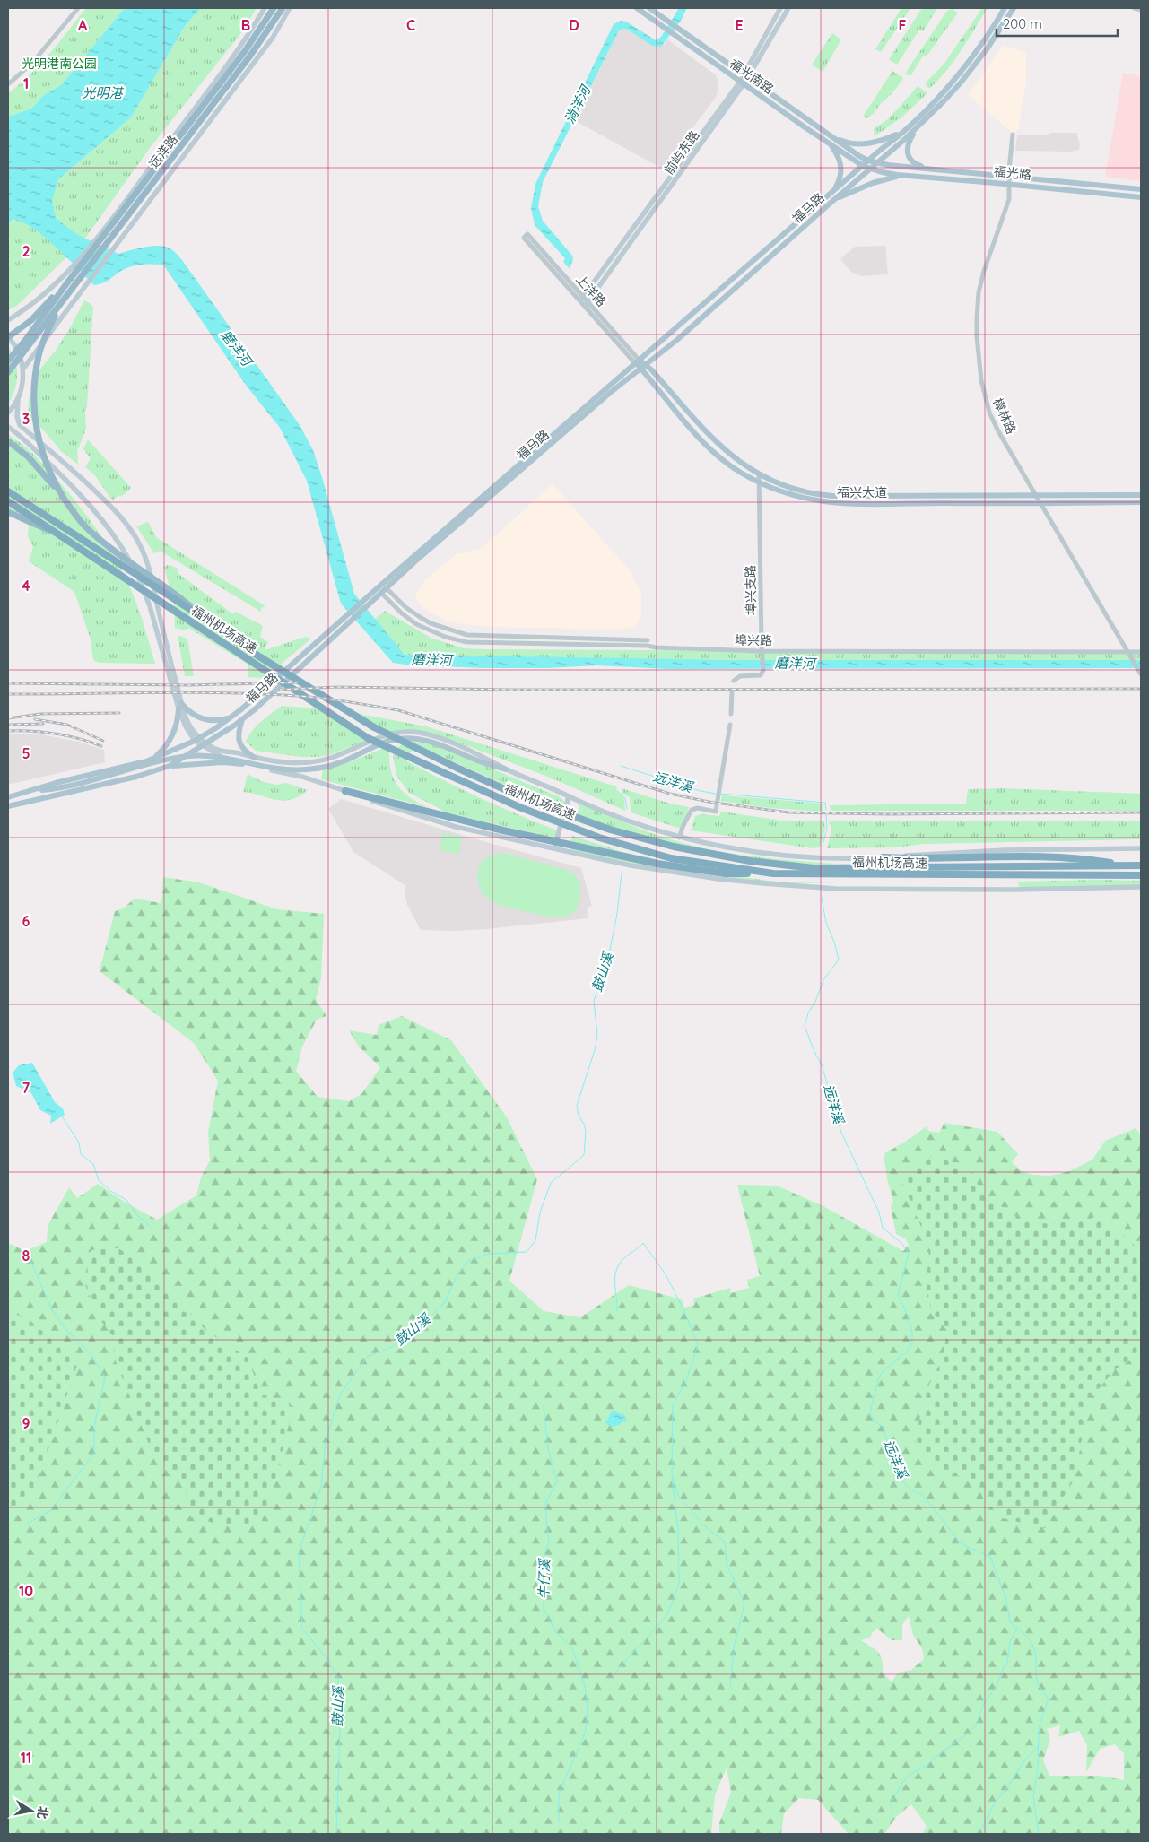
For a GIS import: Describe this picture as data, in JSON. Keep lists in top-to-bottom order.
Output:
{
  "streets": {
    "highway": ["远洋路", "福州机场高速"],
    "main road": [
      "福光南路",
      "前屿东路",
      "福光路",
      "福马路",
      "福兴大道"
    ],
    "street": [
      "上洋路",
      "樟林路",
      "埠兴支路",
      "埠兴路"
    ]
  },
  "crossings": [
    ["福光南路", "前屿东路"],
    ["福光南路", "福光路"],
    ["前屿东路", "上洋路"],
    ["福光路", "福马路"],
    ["福光路", "樟林路"],
    ["福马路", "上洋路"],
    ["福马路", "福兴大道"],
    ["福马路", "埠兴路"],
    ["上洋路", "福兴大道"],
    ["樟林路", "福兴大道"],
    ["樟林路", "埠兴路"],
    ["福兴大道", "埠兴支路"],
    ["埠兴支路", "埠兴路"]
  ],
  "water": [
    "光明港",
    "淌洋河",
    "磨洋河",
    "远洋溪",
    "鼓山溪",
    "牛仔溪"
  ],
  "parks": ["光明港南公园"],
  "scale_bar": "200 m",
  "north": "right",
  "grid": {
    "columns": [
      "A",
      "B",
      "C",
      "D",
      "E",
      "F"
    ],
    "rows": [
      "1",
      "2",
      "3",
      "4",
      "5",
      "6",
      "7",
      "8",
      "9",
      "10",
      "11"
    ]
  }
}
